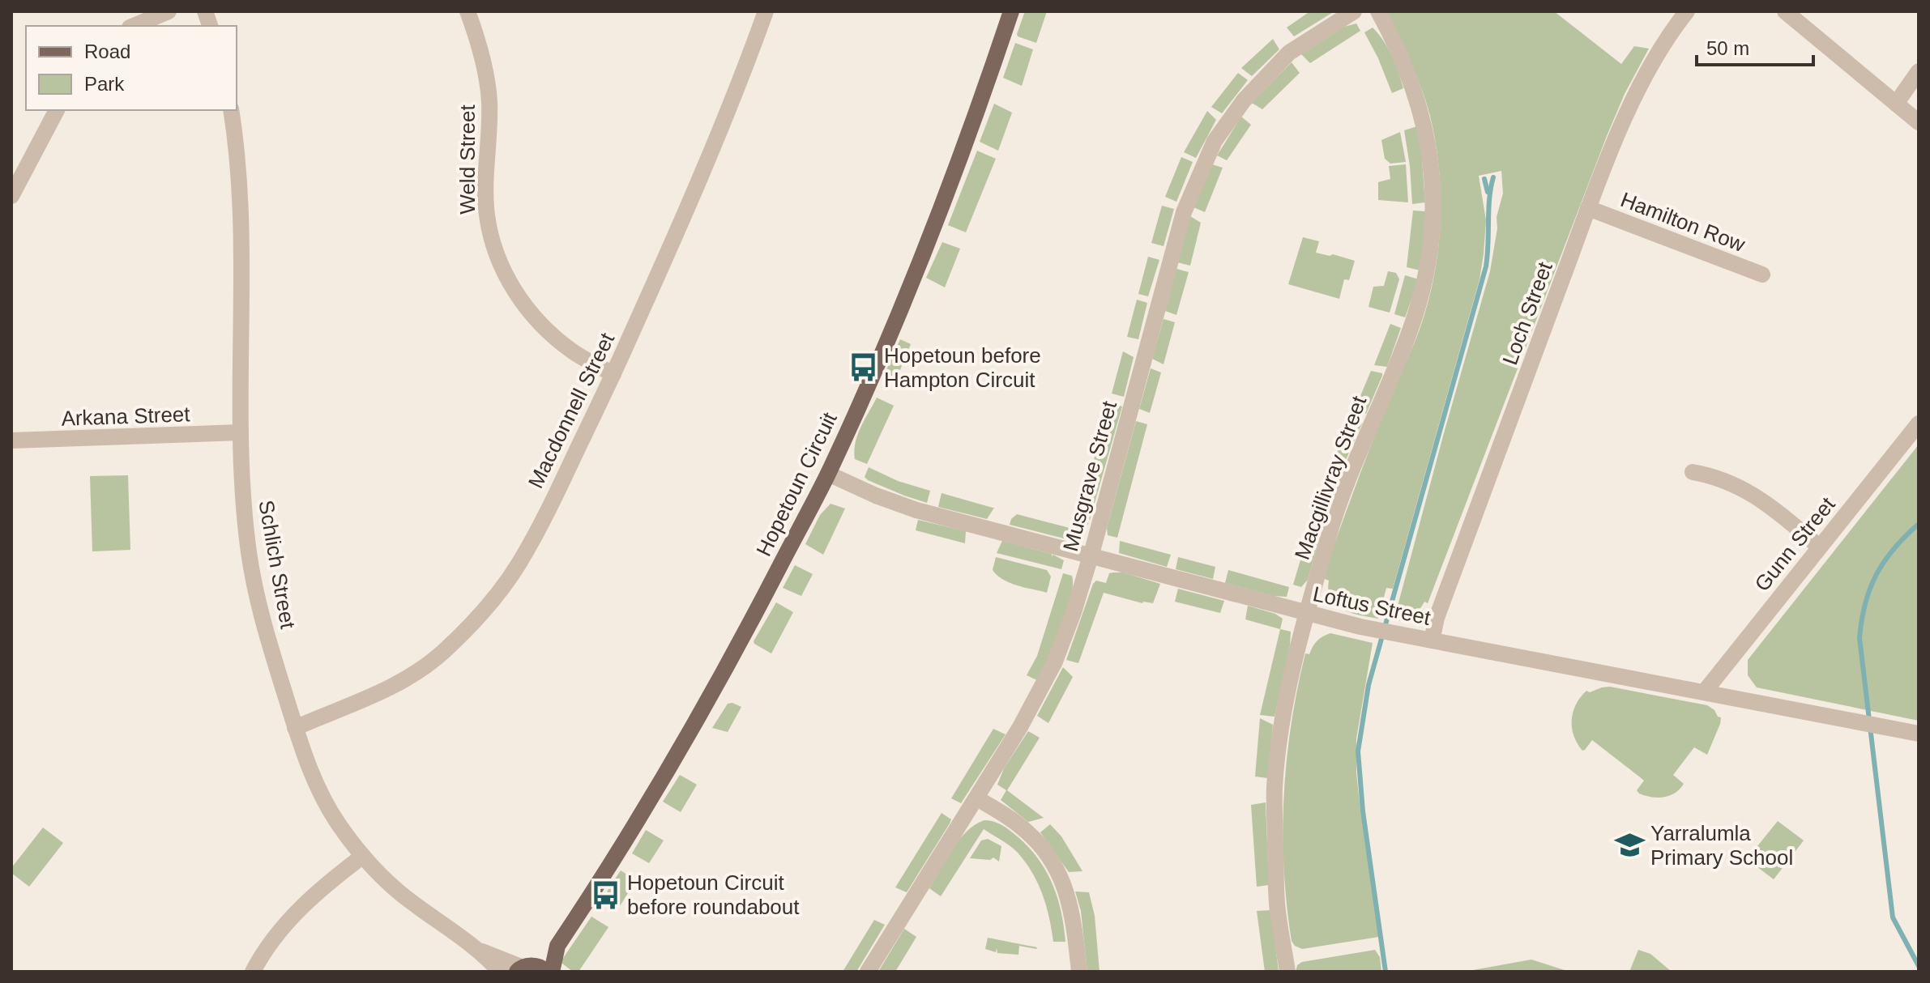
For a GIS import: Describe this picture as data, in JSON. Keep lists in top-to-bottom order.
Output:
{
  "streets": {
    "main road": ["Hopetoun Circuit"],
    "street": [
      "Weld Street",
      "Hamilton Row",
      "Loch Street",
      "Macdonnell Street",
      "Arkana Street",
      "Musgrave Street",
      "Macgillivray Street",
      "Gunn Street",
      "Schlich Street",
      "Loftus Street"
    ]
  },
  "crossings": [
    ["Weld Street", "Macdonnell Street"],
    ["Hamilton Row", "Loch Street"],
    ["Loch Street", "Loftus Street"],
    ["Macdonnell Street", "Schlich Street"],
    ["Arkana Street", "Schlich Street"],
    ["Musgrave Street", "Loftus Street"],
    ["Macgillivray Street", "Loftus Street"],
    ["Hopetoun Circuit", "Schlich Street"],
    ["Hopetoun Circuit", "Loftus Street"],
    ["Gunn Street", "Loftus Street"]
  ],
  "places": {
    "bus stop": ["Hopetoun before Hampton Circuit", "Hopetoun Circuit before roundabout"],
    "school or university": ["Yarralumla Primary School"]
  },
  "legend": ["Road", "Park"],
  "scale_bar": "50 m"
}
